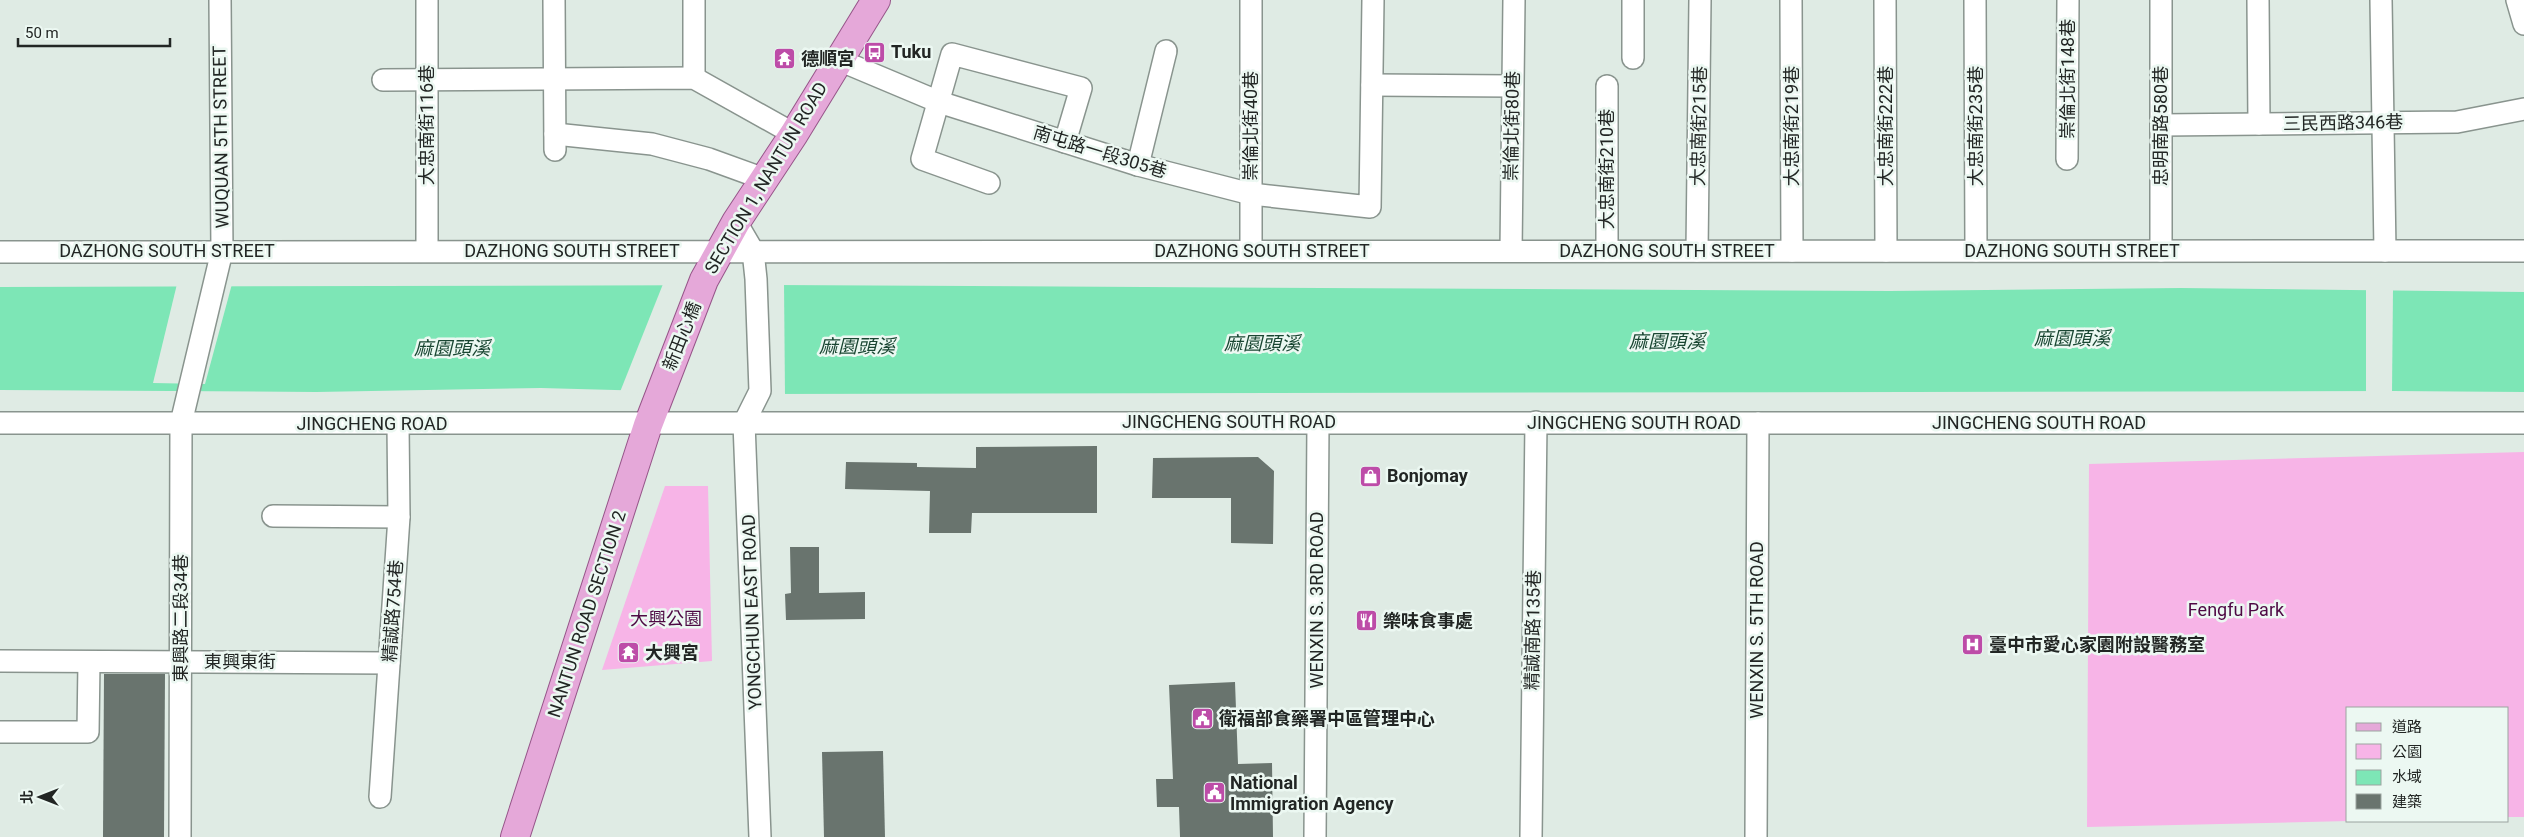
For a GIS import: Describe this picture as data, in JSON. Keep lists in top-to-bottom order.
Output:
{
  "streets": {
    "main road": ["SECTION 1, NANTUN ROAD", "新田心橋", "NANTUN ROAD SECTION 2"],
    "street": [
      "崇倫北街148巷",
      "三民西路346巷",
      "大忠南街116巷",
      "崇倫北街40巷",
      "崇倫北街80巷",
      "大忠南街215巷",
      "大忠南街219巷",
      "大忠南街222巷",
      "大忠南街235巷",
      "忠明南路580巷",
      "WUQUAN 5TH STREET",
      "南屯路一段305巷",
      "大忠南街210巷",
      "DAZHONG SOUTH STREET",
      "JINGCHENG SOUTH ROAD",
      "JINGCHENG ROAD",
      "WENXIN S. 3RD ROAD",
      "精誠路754巷",
      "YONGCHUN EAST ROAD",
      "東興路二段34巷",
      "精誠南路135巷",
      "WENXIN S. 5TH ROAD",
      "東興東街"
    ]
  },
  "crossings": [
    ["三民西路346巷", "忠明南路580巷"],
    ["大忠南街116巷", "DAZHONG SOUTH STREET"],
    ["崇倫北街40巷", "南屯路一段305巷"],
    ["崇倫北街40巷", "DAZHONG SOUTH STREET"],
    ["崇倫北街80巷", "DAZHONG SOUTH STREET"],
    ["大忠南街215巷", "DAZHONG SOUTH STREET"],
    ["大忠南街219巷", "DAZHONG SOUTH STREET"],
    ["大忠南街222巷", "DAZHONG SOUTH STREET"],
    ["大忠南街235巷", "DAZHONG SOUTH STREET"],
    ["忠明南路580巷", "DAZHONG SOUTH STREET"],
    ["WUQUAN 5TH STREET", "DAZHONG SOUTH STREET"],
    ["WUQUAN 5TH STREET", "東興路二段34巷"],
    ["南屯路一段305巷", "SECTION 1, NANTUN ROAD"],
    ["大忠南街210巷", "DAZHONG SOUTH STREET"],
    ["SECTION 1, NANTUN ROAD", "DAZHONG SOUTH STREET"],
    ["SECTION 1, NANTUN ROAD", "新田心橋"],
    ["DAZHONG SOUTH STREET", "YONGCHUN EAST ROAD"],
    ["新田心橋", "NANTUN ROAD SECTION 2"],
    ["JINGCHENG SOUTH ROAD", "JINGCHENG ROAD"],
    ["JINGCHENG SOUTH ROAD", "WENXIN S. 3RD ROAD"],
    ["JINGCHENG SOUTH ROAD", "YONGCHUN EAST ROAD"],
    ["JINGCHENG SOUTH ROAD", "精誠南路135巷"],
    ["JINGCHENG SOUTH ROAD", "WENXIN S. 5TH ROAD"],
    ["JINGCHENG ROAD", "精誠路754巷"],
    ["JINGCHENG ROAD", "YONGCHUN EAST ROAD"],
    ["JINGCHENG ROAD", "NANTUN ROAD SECTION 2"],
    ["JINGCHENG ROAD", "東興路二段34巷"],
    ["精誠路754巷", "東興東街"],
    ["東興路二段34巷", "東興東街"]
  ],
  "water": ["麻園頭溪"],
  "parks": ["Fengfu Park", "大興公園"],
  "places": {
    "bus stop": ["Tuku"],
    "temple": ["德順宮", "大興宮"],
    "shop": ["Bonjomay"],
    "restaurant": ["樂味食事處"],
    "hospital": ["臺中市愛心家園附設醫務室"],
    "public building": ["衛福部食藥署中區管理中心", "National Immigration Agency"]
  },
  "legend": [
    "道路",
    "公園",
    "水域",
    "建築"
  ],
  "scale_bar": "50 m",
  "north": "left"
}
